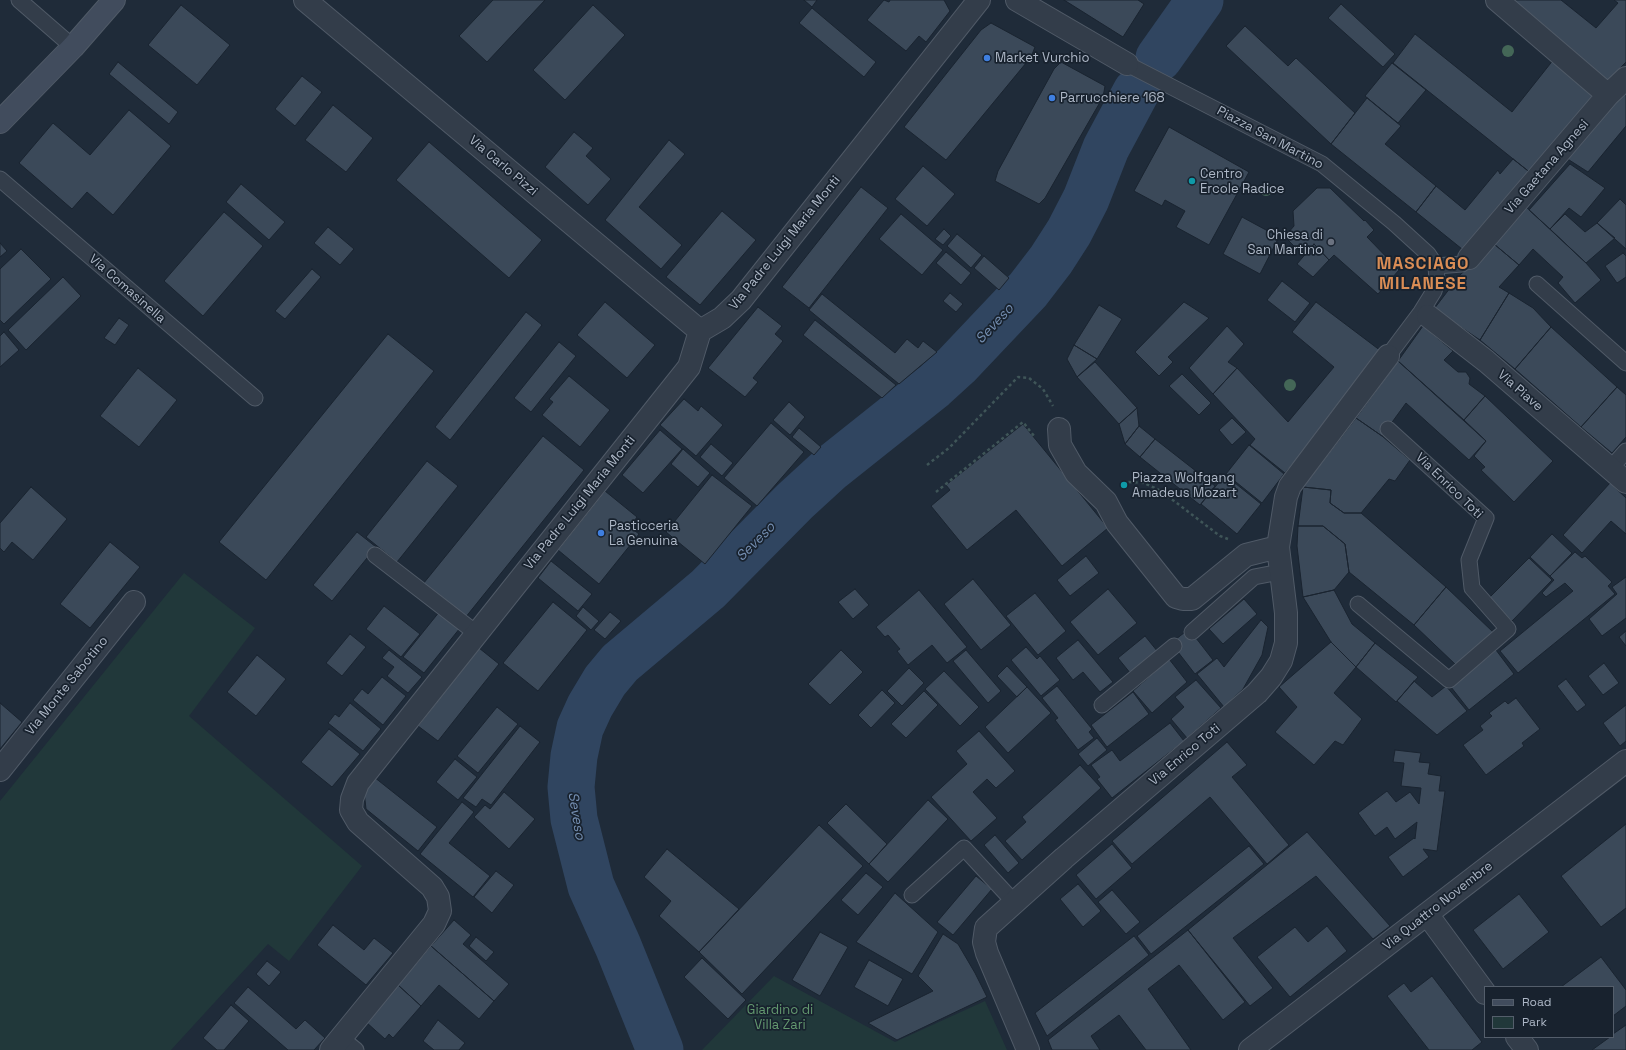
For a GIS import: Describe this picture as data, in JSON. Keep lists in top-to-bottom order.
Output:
{
  "streets": {
    "street": [
      "Via Carlo Pizzi",
      "Via Gaetana Agnesi",
      "Via Padre Luigi Maria Monti",
      "Via Piave",
      "Via Enrico Toti",
      "Via Monte Sabotino",
      "Via Quattro Novembre"
    ],
    "lane": ["Piazza San Martino", "Via Comasinella"]
  },
  "crossings": [
    ["Via Carlo Pizzi", "Via Padre Luigi Maria Monti"]
  ],
  "districts": ["MASCIAGO MILANESE"],
  "water": ["Seveso"],
  "parks": ["Giardino di Villa Zari"],
  "places": [
    "Market Vurchio",
    "Parrucchiere 168",
    "Centro Ercole Radice",
    "Chiesa di San Martino",
    "Piazza Wolfgang Amadeus Mozart",
    "Pasticceria La Genuina"
  ],
  "legend": ["Road", "Park"]
}
